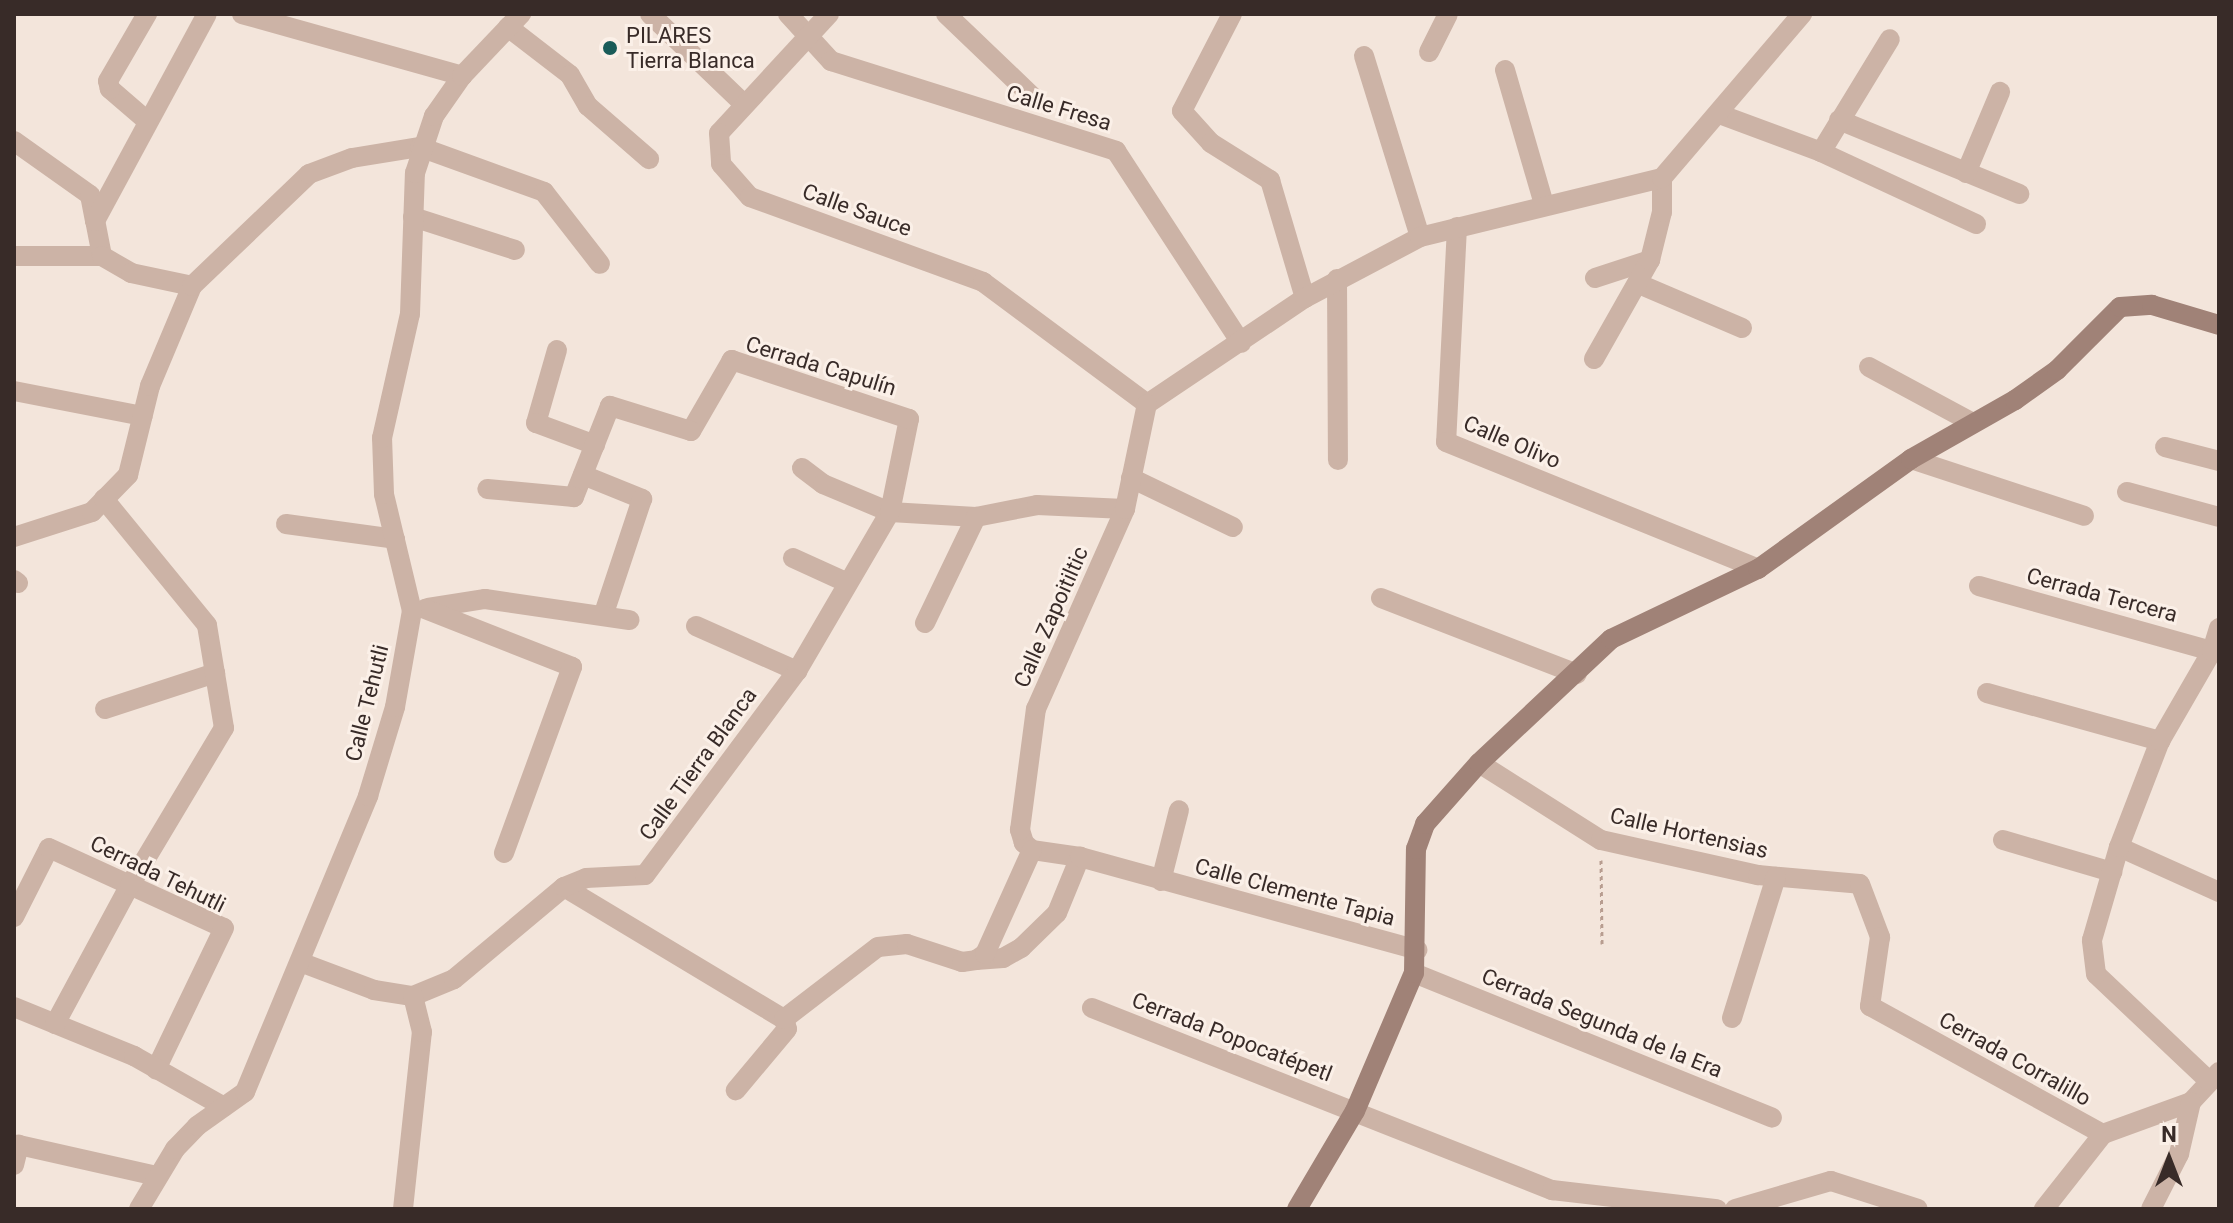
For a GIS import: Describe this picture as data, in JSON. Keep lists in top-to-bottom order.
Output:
{
  "streets": {
    "street": [
      "Calle Fresa",
      "Calle Sauce",
      "Cerrada Capulín",
      "Calle Olivo",
      "Cerrada Tercera",
      "Calle Zapoitiltic",
      "Calle Tehutli",
      "Calle Tierra Blanca",
      "Calle Hortensias",
      "Cerrada Tehutli",
      "Calle Clemente Tapia",
      "Cerrada Segunda de la Era",
      "Cerrada Popocatépetl",
      "Cerrada Corralillo"
    ]
  },
  "crossings": [
    ["Calle Fresa", "Calle Sauce"],
    ["Calle Sauce", "Calle Zapoitiltic"],
    ["Cerrada Capulín", "Calle Tierra Blanca"],
    ["Calle Hortensias", "Cerrada Corralillo"]
  ],
  "places": ["PILARES Tierra Blanca"],
  "north": "top"
}
